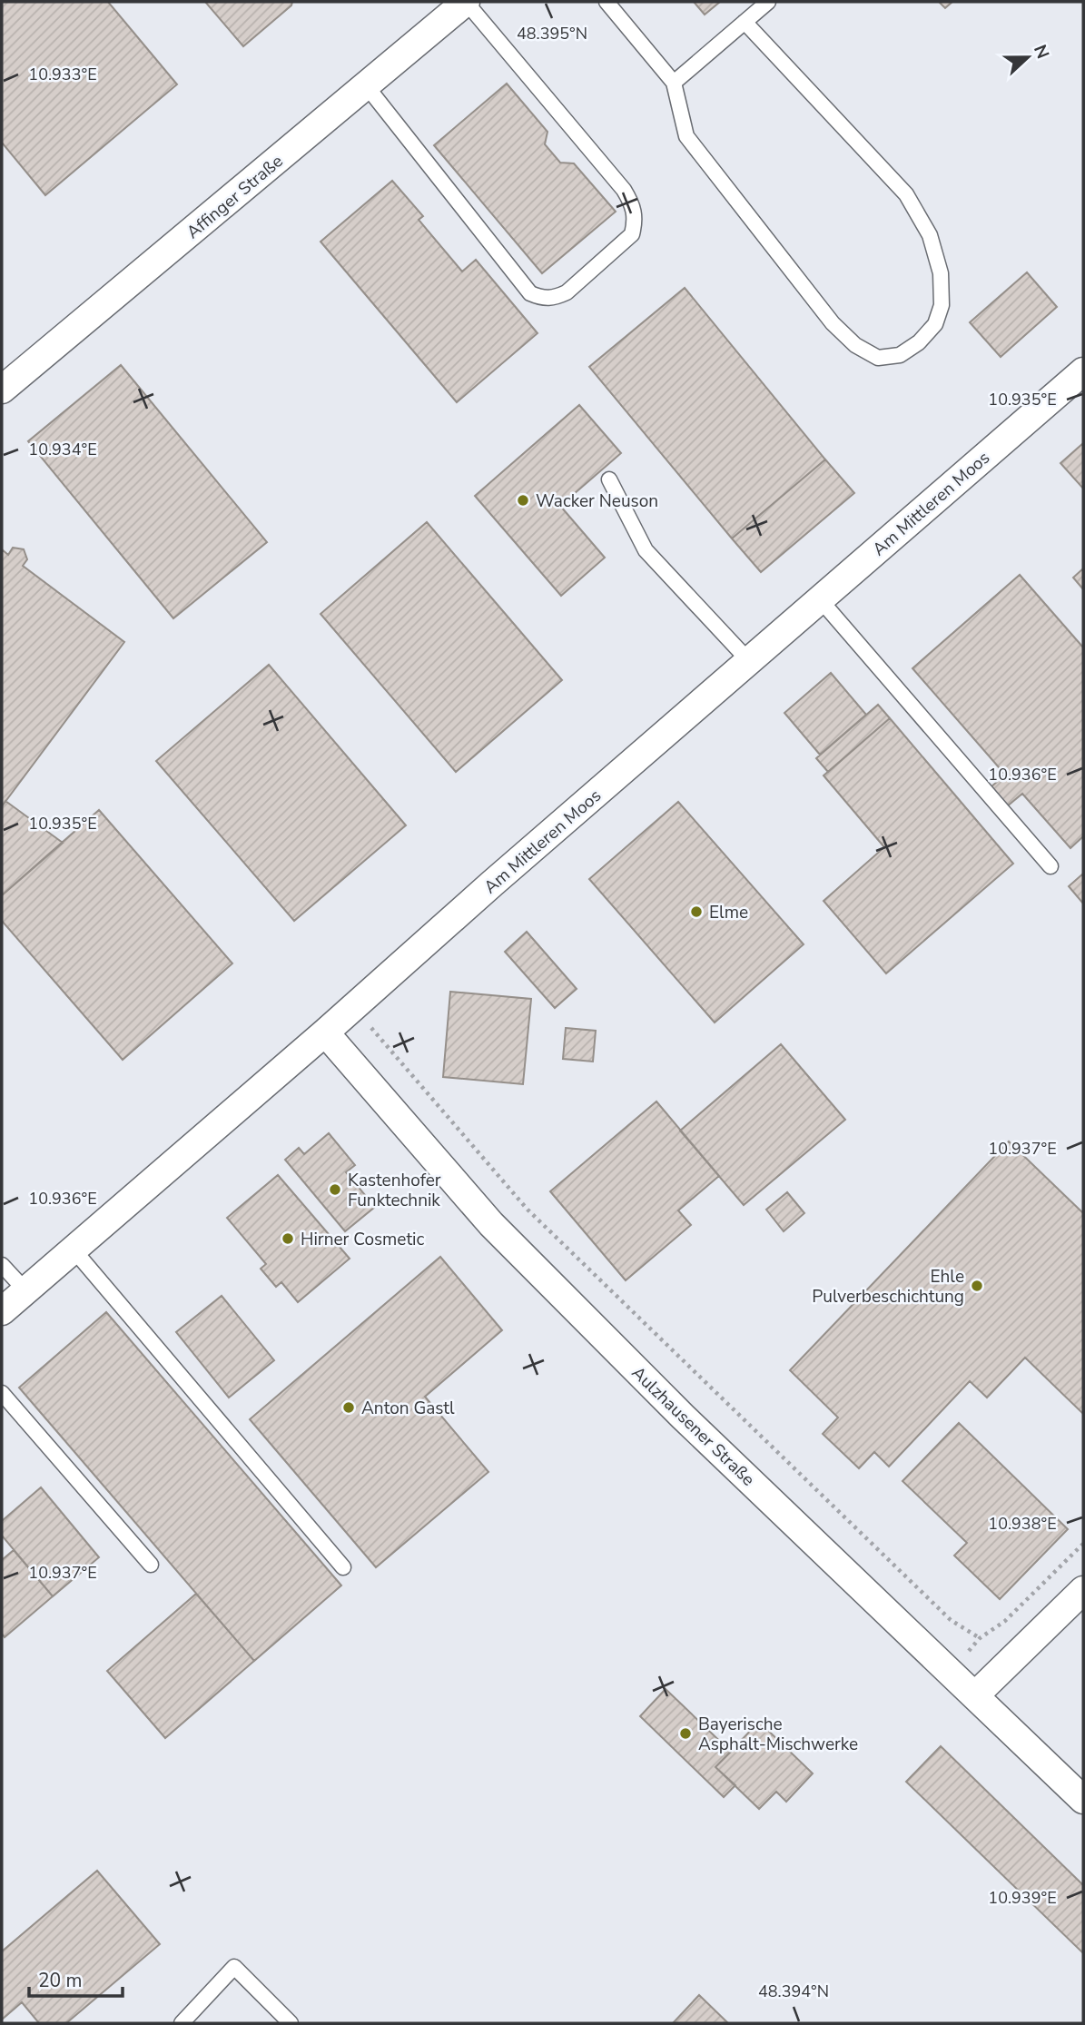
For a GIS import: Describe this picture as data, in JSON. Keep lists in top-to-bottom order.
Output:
{
  "streets": {
    "street": ["Affinger Straße", "Am Mittleren Moos", "Aulzhausener Straße"]
  },
  "crossings": [
    ["Am Mittleren Moos", "Aulzhausener Straße"]
  ],
  "places": [
    "Wacker Neuson",
    "Elme",
    "Kastenhofer Funktechnik",
    "Hirner Cosmetic",
    "Ehle Pulverbeschichtung",
    "Anton Gastl",
    "Bayerische Asphalt-Mischwerke"
  ],
  "scale_bar": "20 m",
  "north": "right",
  "coordinates": [
    "48.395°N",
    "10.933°E",
    "10.935°E",
    "10.934°E",
    "10.936°E",
    "10.937°E",
    "10.938°E",
    "10.939°E",
    "48.394°N"
  ]
}
